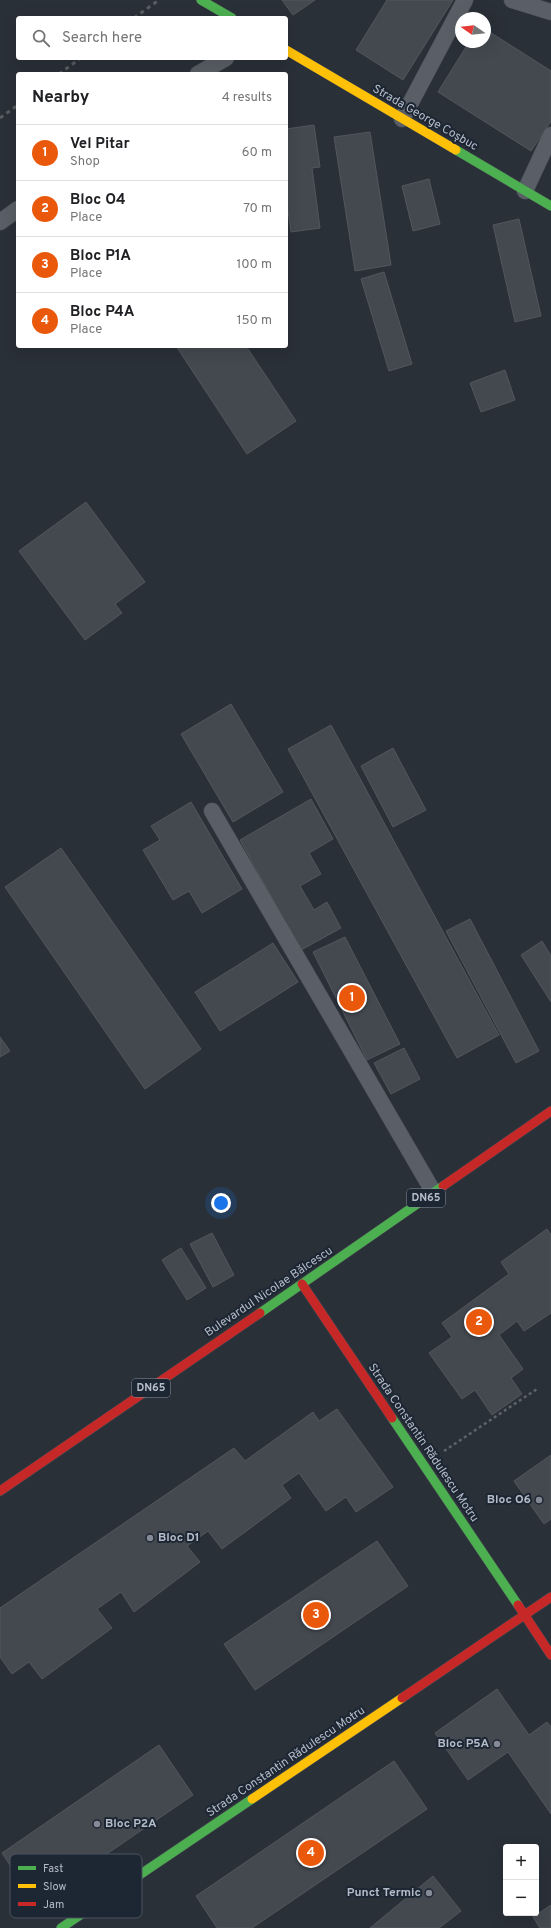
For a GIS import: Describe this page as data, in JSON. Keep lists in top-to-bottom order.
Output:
{
  "streets": {
    "street": [
      "Strada George Coșbuc",
      "DN65",
      "Bulevardul Nicolae Bălcescu",
      "Strada Constantin Rădulescu Motru"
    ]
  },
  "crossings": [
    ["Bulevardul Nicolae Bălcescu", "Strada Constantin Rădulescu Motru"]
  ],
  "places": [
    "Bloc O6",
    "Bloc D1",
    "Bloc P5A",
    "Bloc P2A",
    "Punct Termic"
  ],
  "legend": ["Fast", "Slow", "Jam"],
  "north": "left",
  "page": {
    "search": "Search here",
    "heading": ["Nearby", "4 results"],
    "list": [
      {
        "mark": "1",
        "name": "Vel Pitar",
        "note": "Shop",
        "value": "60 m"
      },
      {
        "mark": "2",
        "name": "Bloc O4",
        "note": "Place",
        "value": "70 m"
      },
      {
        "mark": "3",
        "name": "Bloc P1A",
        "note": "Place",
        "value": "100 m"
      },
      {
        "mark": "4",
        "name": "Bloc P4A",
        "note": "Place",
        "value": "150 m"
      }
    ],
    "pins": [
      "1",
      "2",
      "3",
      "4"
    ],
    "map_buttons": ["+", "−"]
  }
}
